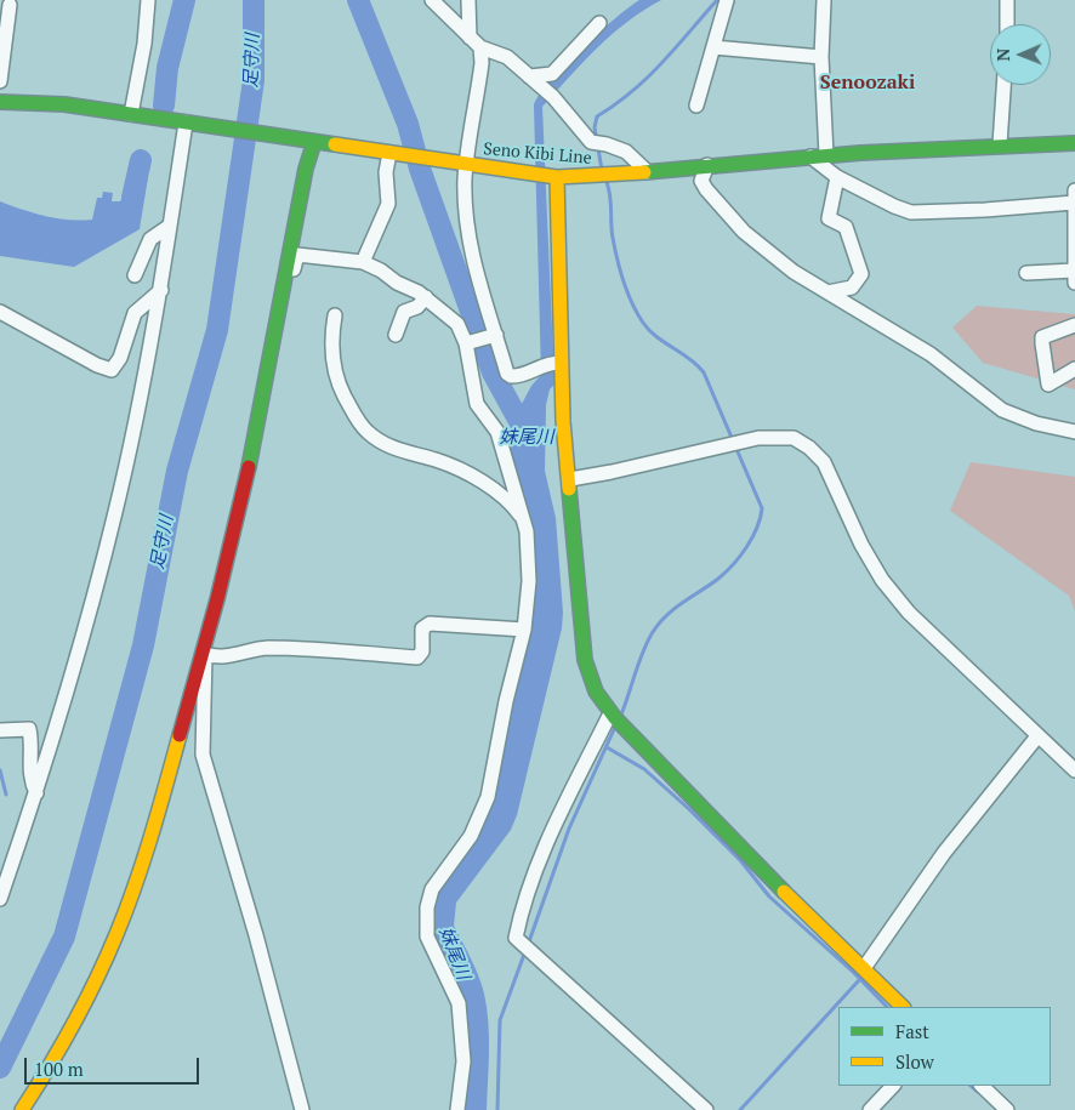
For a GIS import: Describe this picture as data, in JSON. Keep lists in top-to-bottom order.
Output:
{
  "streets": {
    "street": ["Seno Kibi Line"]
  },
  "districts": ["Senoozaki"],
  "water": ["足守川", "妹尾川"],
  "legend": ["Fast", "Slow"],
  "scale_bar": "100 m",
  "north": "left"
}
